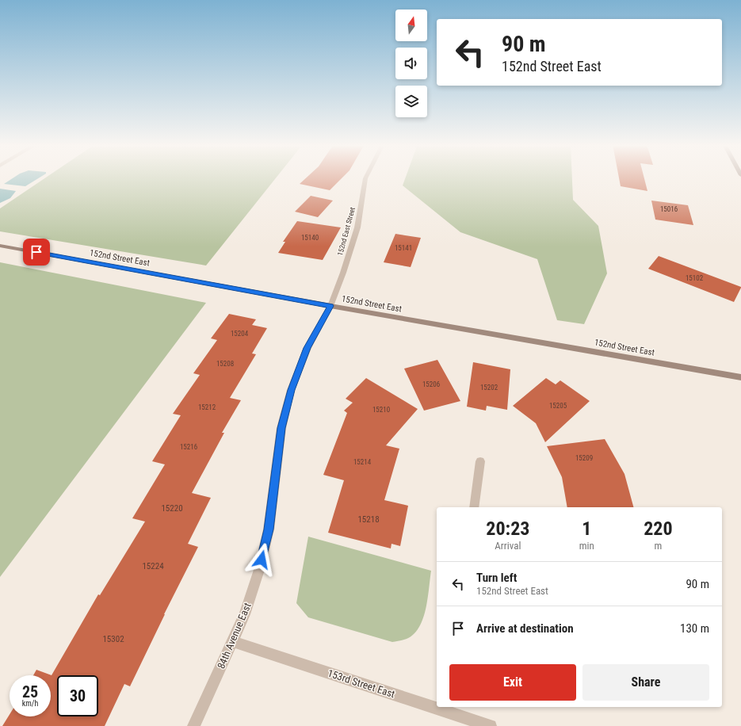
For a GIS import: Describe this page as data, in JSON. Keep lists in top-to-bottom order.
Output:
{
  "streets": {
    "street": [
      "152nd East Street",
      "152nd Street East",
      "84th Avenue East",
      "153rd Street East"
    ]
  },
  "crossings": [
    ["152nd East Street", "152nd Street East"],
    ["152nd East Street", "84th Avenue East"],
    ["152nd Street East", "84th Avenue East"],
    ["84th Avenue East", "153rd Street East"]
  ],
  "house_numbers": [
    "15016",
    "15140",
    "15141",
    "15102",
    "15204",
    "15208",
    "15206",
    "15202",
    "15205",
    "15212",
    "15210",
    "15216",
    "15209",
    "15214",
    "15220",
    "15218",
    "15224",
    "15302"
  ],
  "north": "top",
  "page": {
    "turn": ["90 m", "152nd Street East"],
    "eta": [
      "20:23",
      "Arrival",
      "1",
      "min",
      "220",
      "m"
    ],
    "list": [
      {
        "name": "Turn left",
        "note": "152nd Street East",
        "value": "90 m"
      },
      {
        "name": "Arrive at destination",
        "value": "130 m"
      }
    ],
    "buttons": ["Exit", "Share"],
    "speed": "25 km/h",
    "limit": "30"
  }
}
